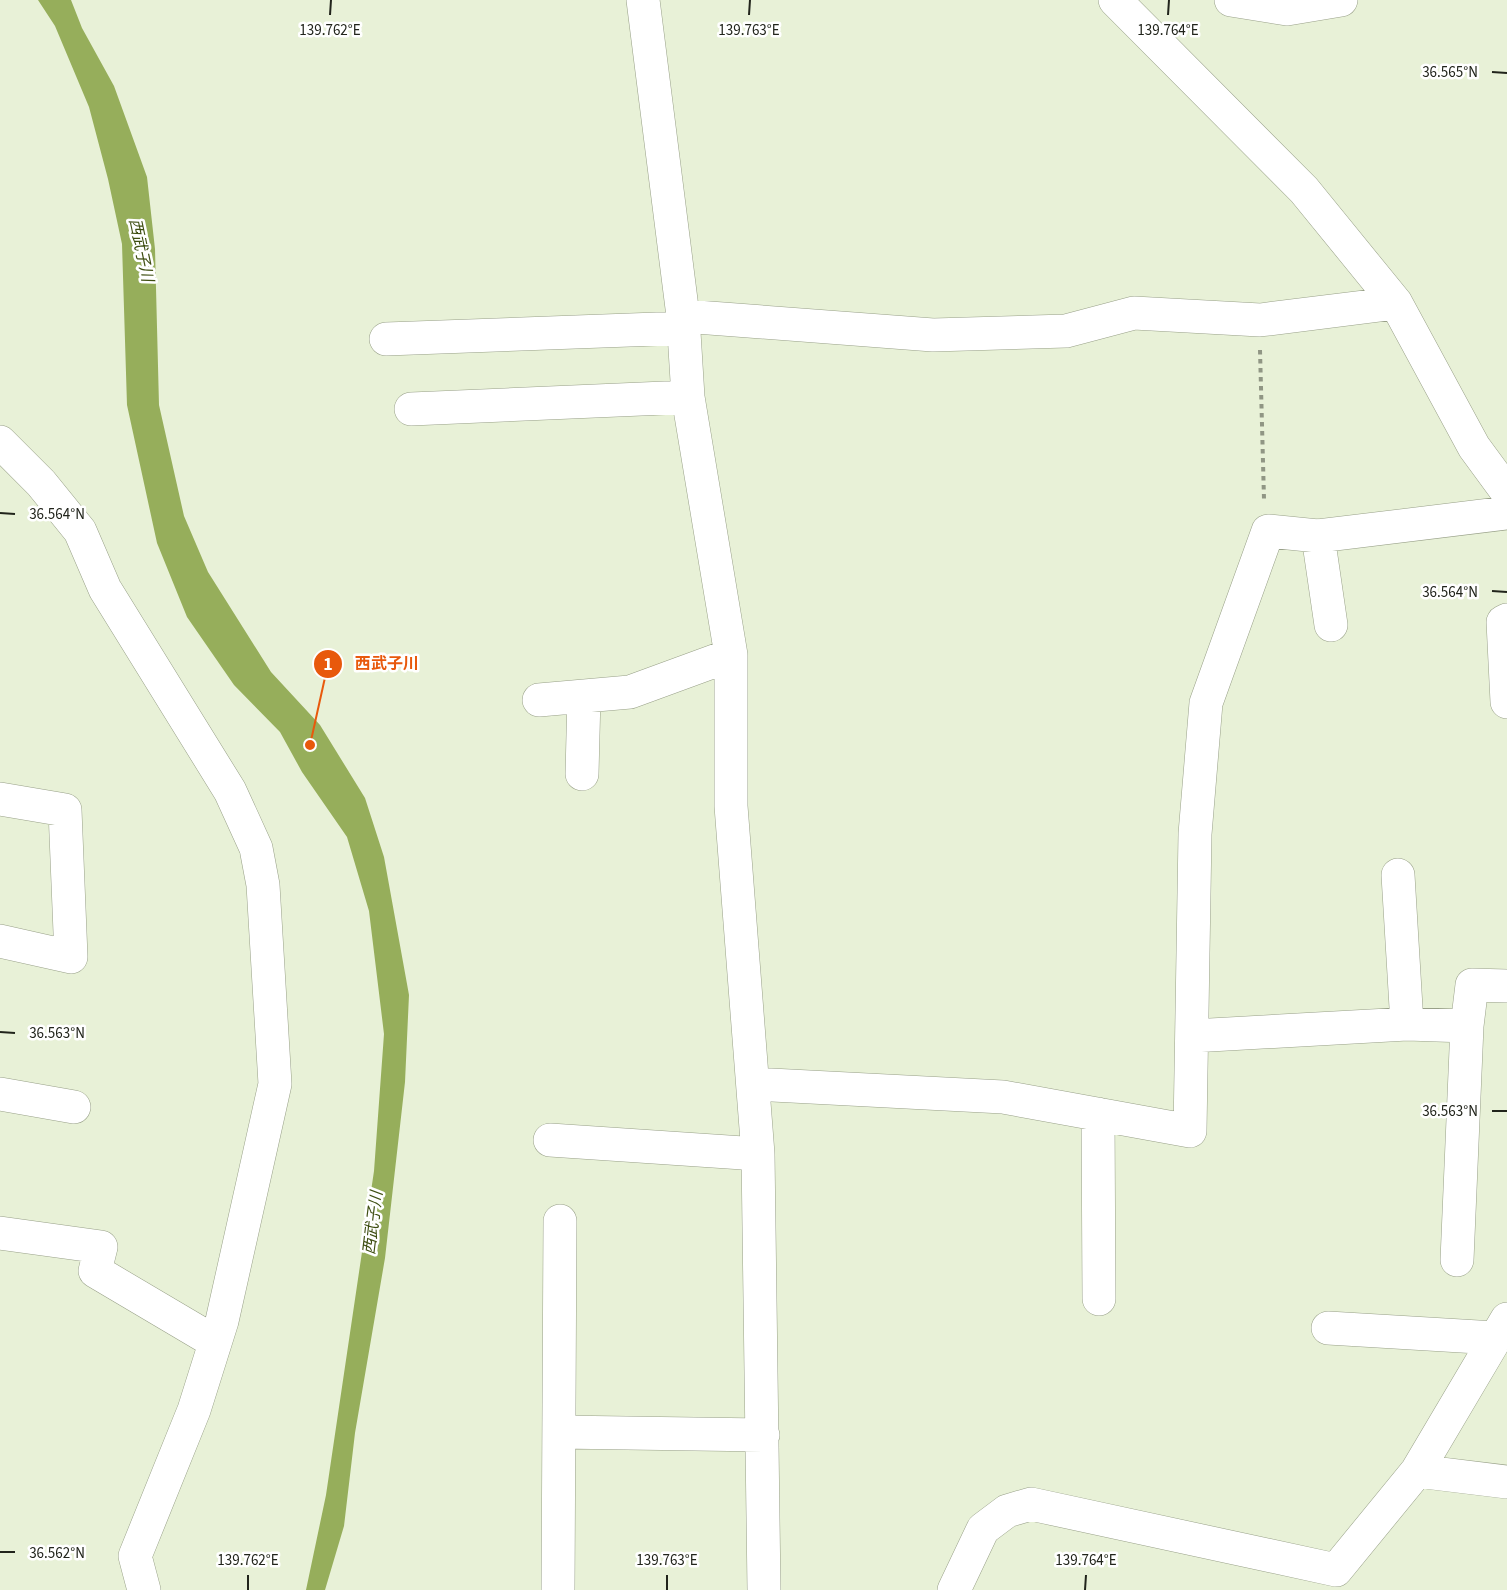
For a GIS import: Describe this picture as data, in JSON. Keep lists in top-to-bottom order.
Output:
{
  "water": ["西武子川"],
  "places": ["西武子川"],
  "coordinates": [
    "139.762°E",
    "139.763°E",
    "139.764°E",
    "36.565°N",
    "36.564°N",
    "36.563°N",
    "36.562°N"
  ]
}
